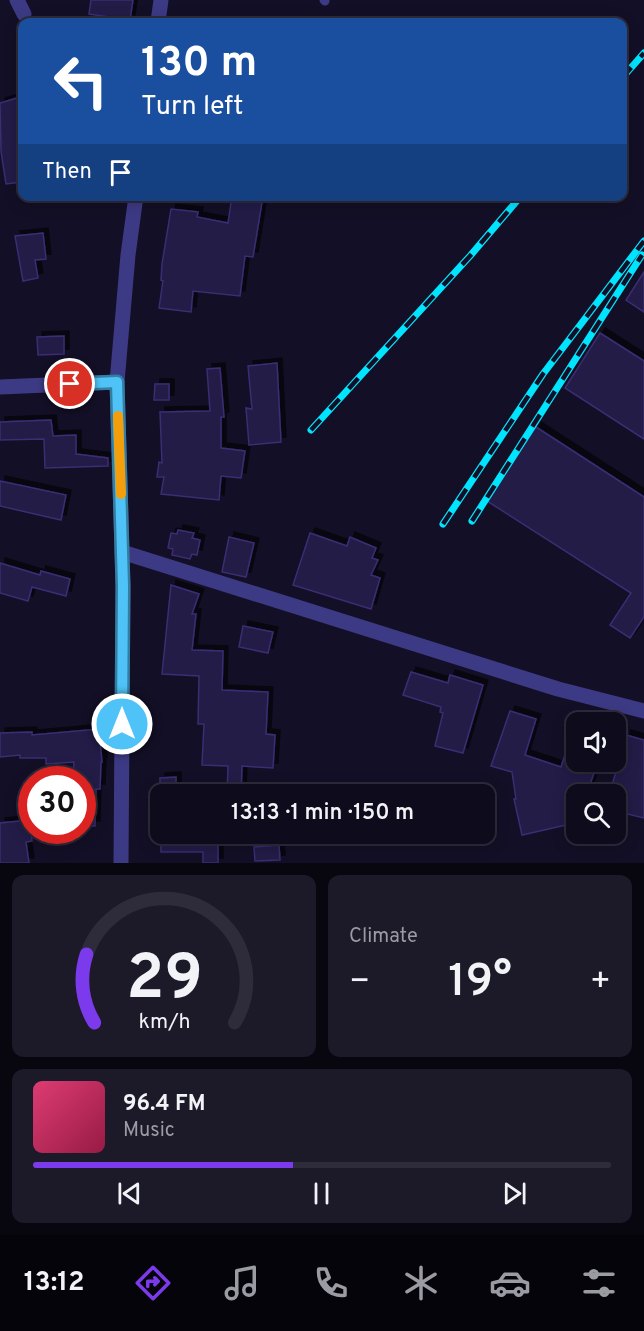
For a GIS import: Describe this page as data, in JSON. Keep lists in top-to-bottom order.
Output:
{
  "page": {
    "turn": ["130 m", "Turn left"],
    "then": "Then",
    "limit": "30",
    "trip": "13:13 · 1 min · 150 m",
    "tile": "Climate",
    "heat": ["−", "19°", "+"],
    "song": ["96.4 FM", "Music"],
    "tabs": "13:12",
    "gauge": ["29", "km/h"]
  }
}
